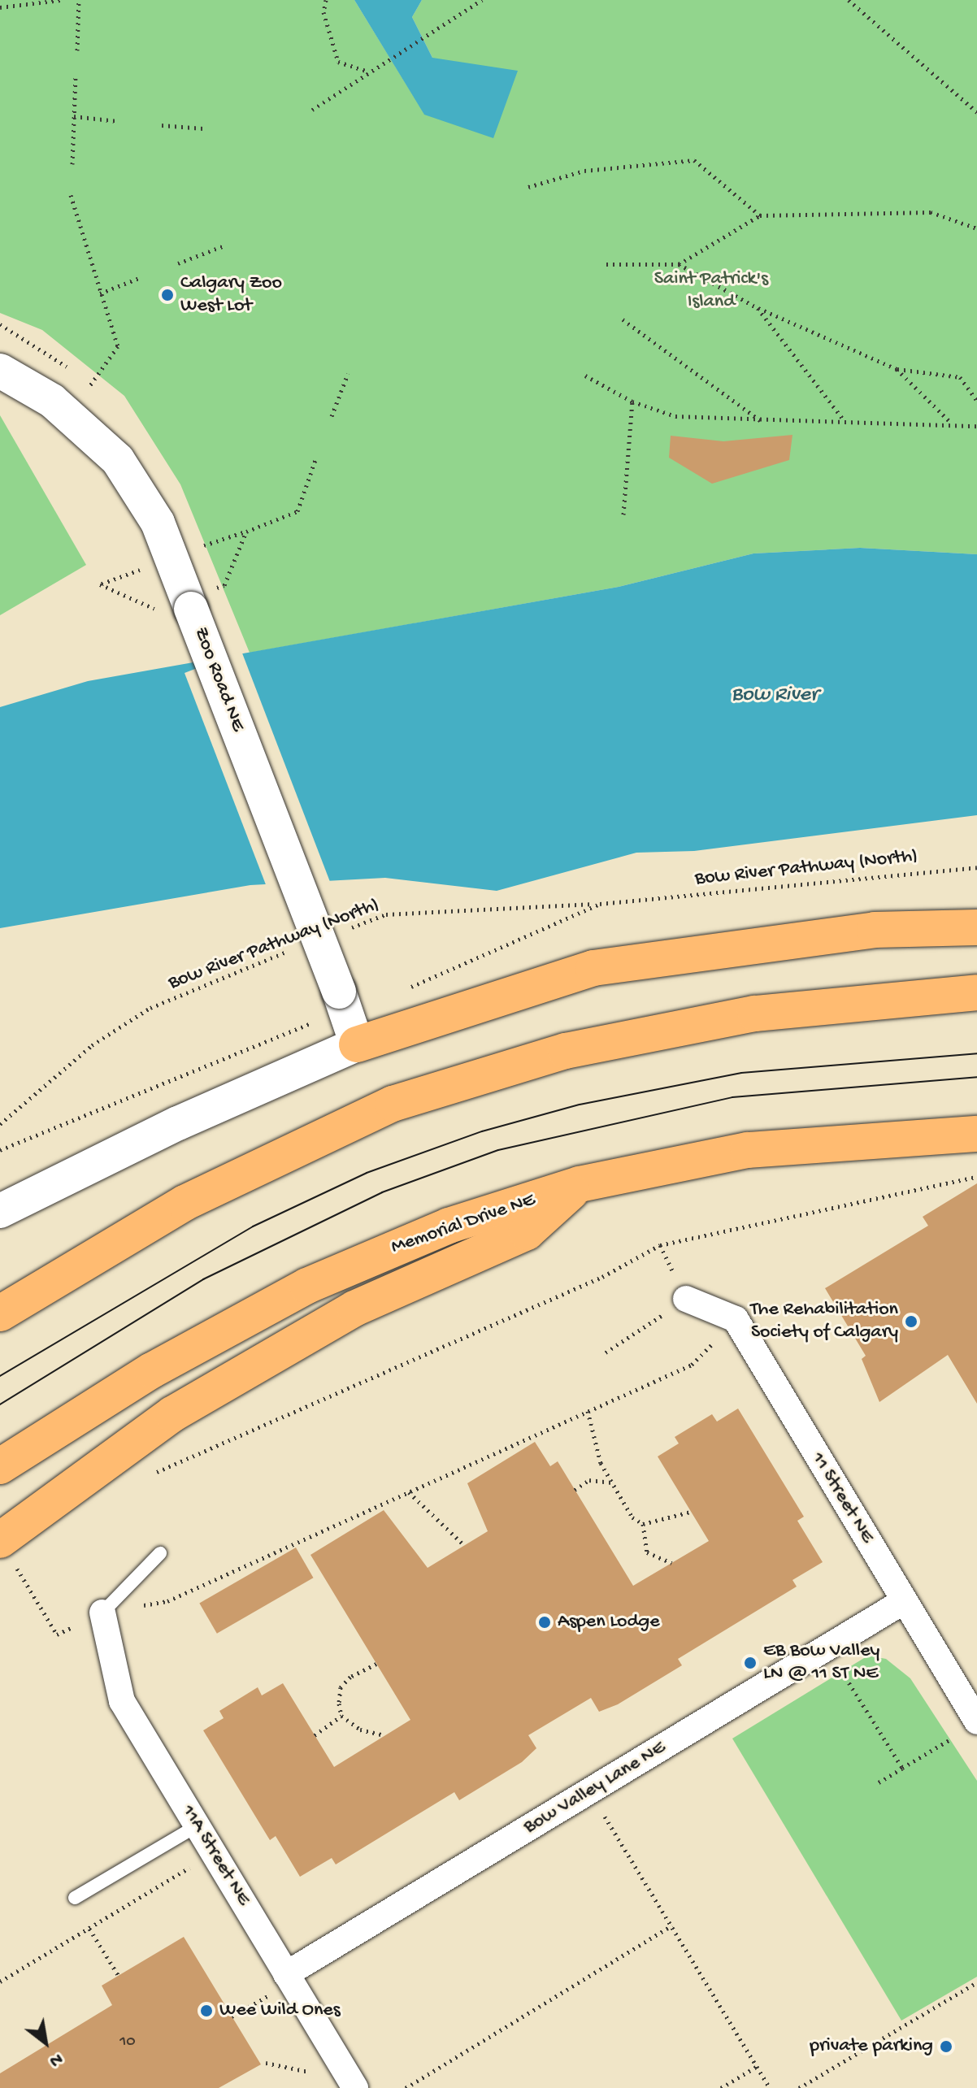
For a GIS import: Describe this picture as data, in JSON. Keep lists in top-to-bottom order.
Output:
{
  "streets": {
    "highway": ["Memorial Drive NE"],
    "street": [
      "Zoo Road NE",
      "11 Street NE",
      "Bow Valley Lane NE",
      "11A Street NE"
    ],
    "path": ["Bow River Pathway (North)"]
  },
  "crossings": [
    ["11 Street NE", "Bow Valley Lane NE"],
    ["Bow Valley Lane NE", "11A Street NE"]
  ],
  "water": ["Bow River"],
  "parks": ["Saint Patrick's Island"],
  "places": [
    "Calgary Zoo West Lot",
    "The Rehabilitation Society of Calgary",
    "Aspen Lodge",
    "EB Bow Valley LN @ 11 ST NE",
    "Wee Wild Ones",
    "private parking"
  ],
  "house_numbers": ["10"],
  "north": "bottom right"
}
